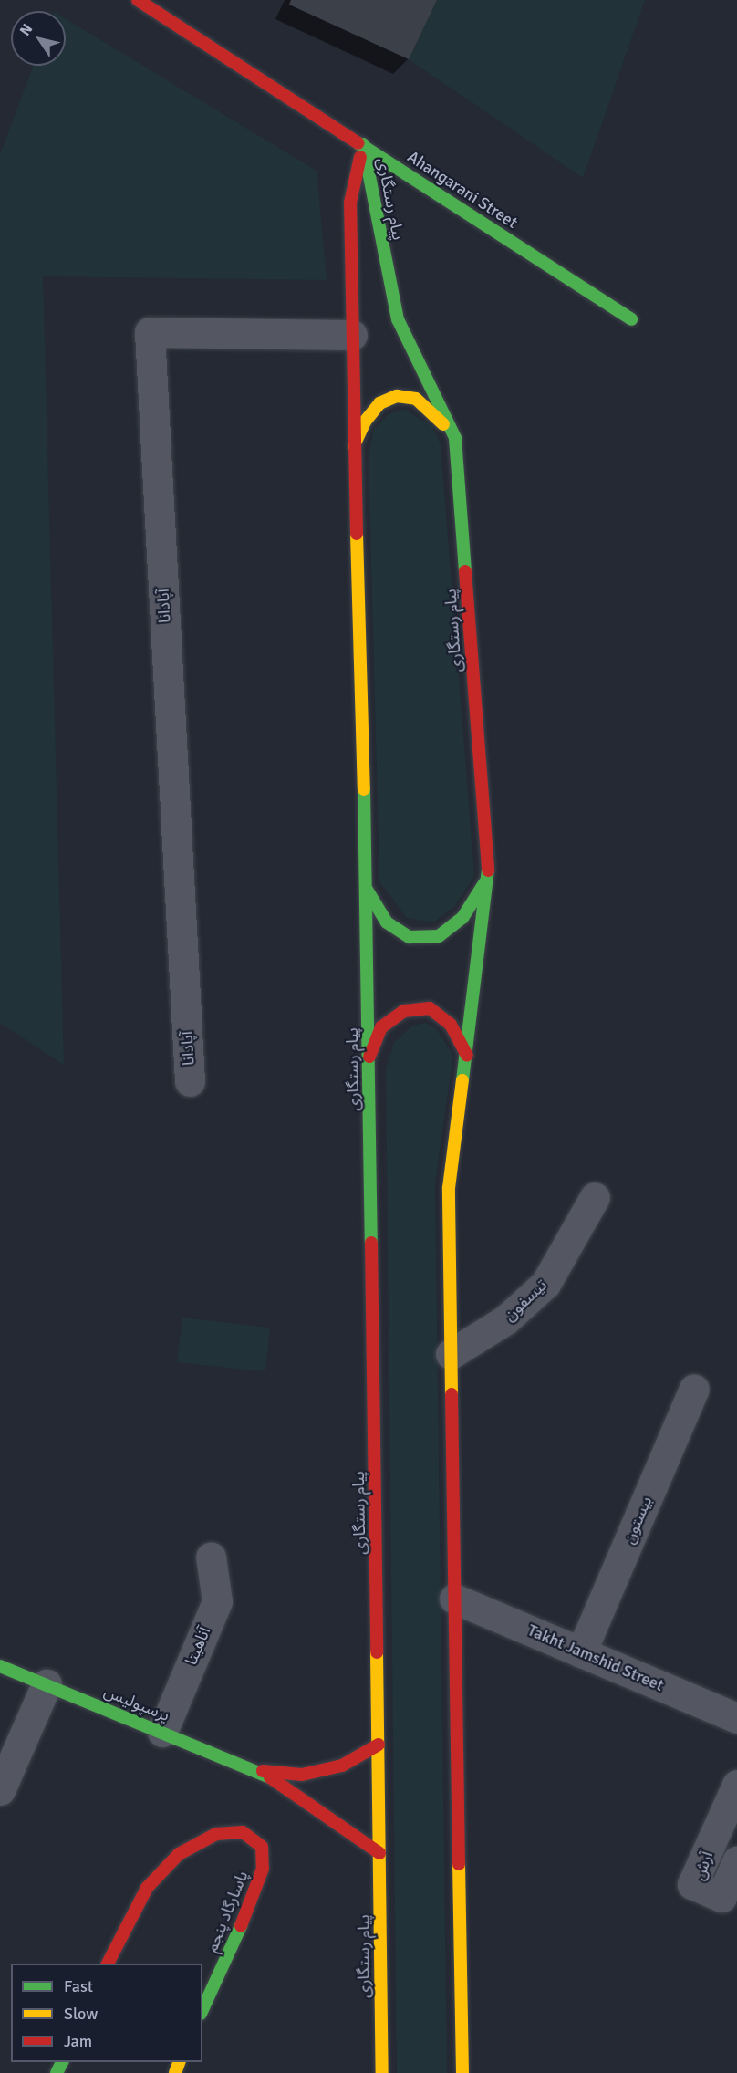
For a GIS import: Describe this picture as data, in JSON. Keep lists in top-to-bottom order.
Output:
{
  "streets": {
    "street": [
      "Ahangarani Street",
      "پیام رستگاری",
      "آپادانا",
      "تیسفون",
      "بیستون",
      "آناهیتا",
      "Takht Jamshid Street",
      "پرسپولیس",
      "آرش",
      "پاسارگاد پنجم"
    ]
  },
  "crossings": [
    ["Ahangarani Street", "پیام رستگاری"],
    ["پیام رستگاری", "آپادانا"],
    ["پیام رستگاری", "تیسفون"],
    ["پیام رستگاری", "Takht Jamshid Street"],
    ["پیام رستگاری", "پرسپولیس"],
    ["بیستون", "Takht Jamshid Street"],
    ["آناهیتا", "پرسپولیس"]
  ],
  "legend": ["Fast", "Slow", "Jam"],
  "north": "top left"
}
